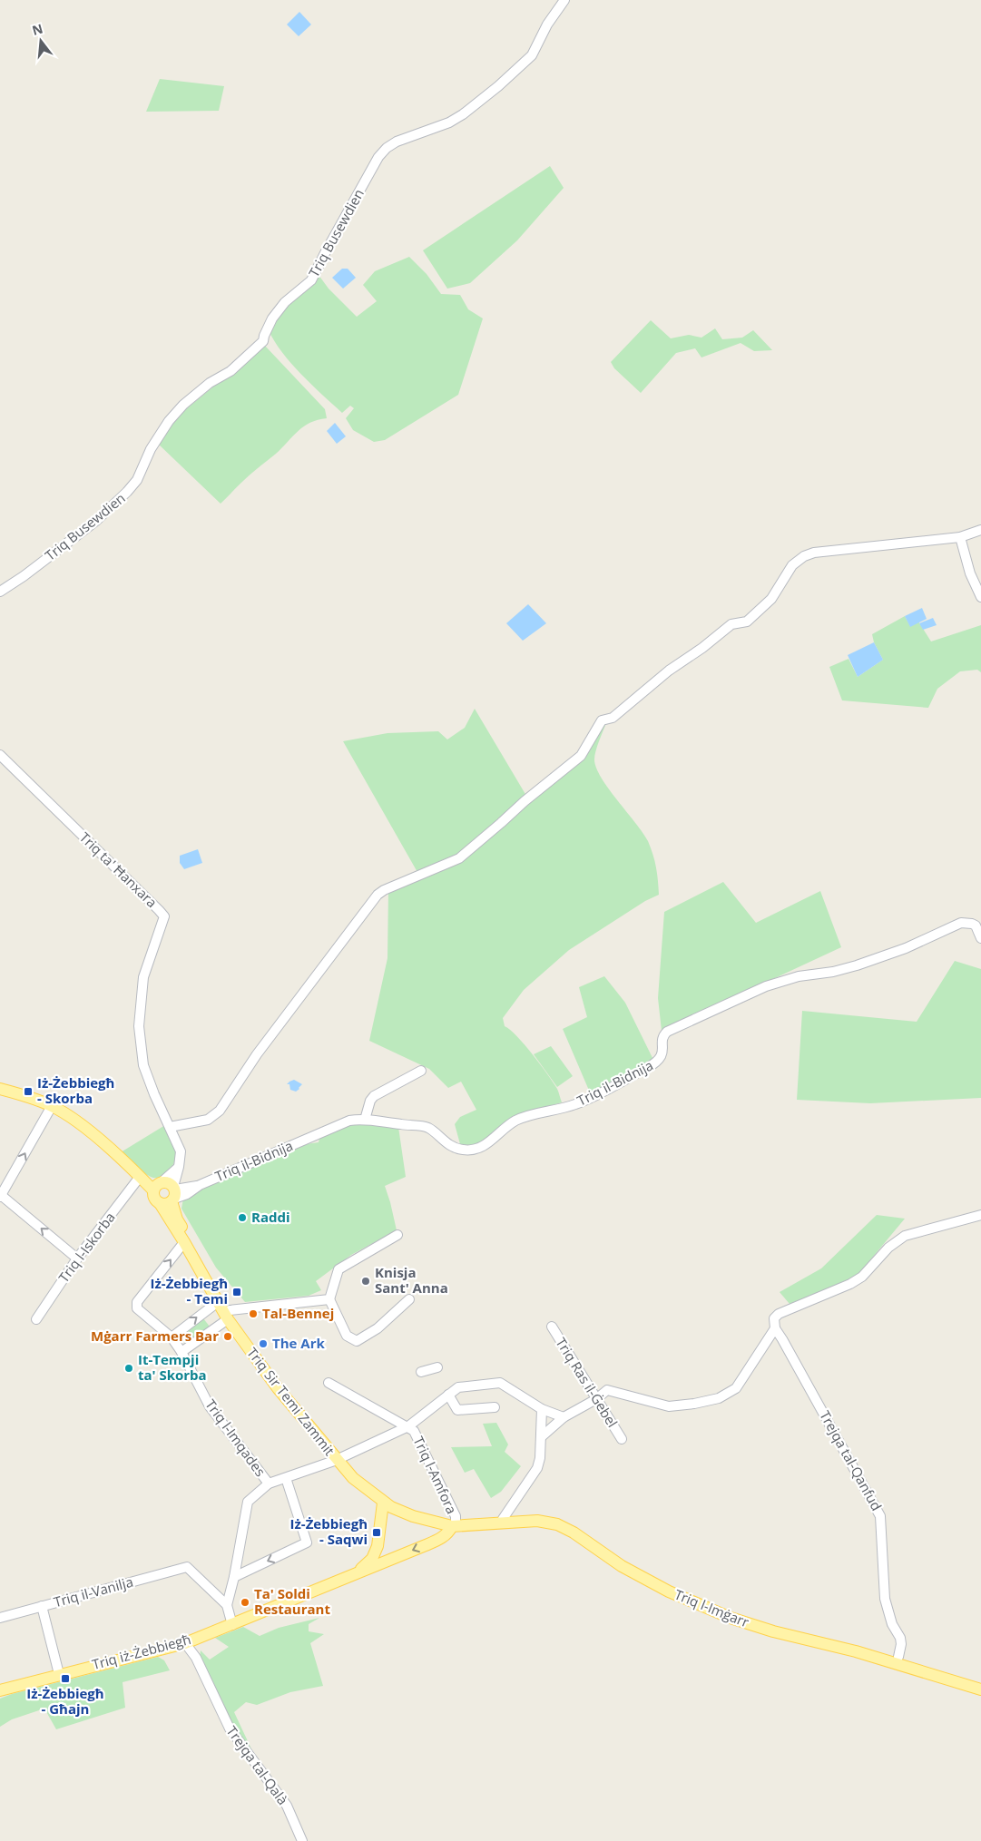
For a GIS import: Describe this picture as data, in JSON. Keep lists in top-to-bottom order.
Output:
{
  "streets": {
    "main road": ["Triq Sir Temi Zammit", "Triq l-Imġarr", "Triq iż-Żebbiegħ"],
    "street": [
      "Triq Busewdien",
      "Triq ta' Ħanxara",
      "Triq il-Bidnija",
      "Triq l-Iskorba",
      "Triq Ras il-Ġebel",
      "Triq l-Imqades",
      "Trejqa tal-Qanfud",
      "Triq l-Amfora",
      "Triq il-Vanilja",
      "Trejqa tal-Qalà"
    ]
  },
  "crossings": [
    ["Triq ta' Ħanxara", "Triq il-Bidnija"],
    ["Triq ta' Ħanxara", "Triq Sir Temi Zammit"],
    ["Triq il-Bidnija", "Triq Sir Temi Zammit"],
    ["Triq Sir Temi Zammit", "Triq l-Imqades"],
    ["Triq Sir Temi Zammit", "Triq l-Amfora"],
    ["Triq Sir Temi Zammit", "Triq l-Imġarr"],
    ["Triq Sir Temi Zammit", "Triq iż-Żebbiegħ"],
    ["Trejqa tal-Qanfud", "Triq l-Imġarr"],
    ["Triq l-Amfora", "Triq l-Imġarr"],
    ["Triq l-Amfora", "Triq iż-Żebbiegħ"],
    ["Triq l-Imġarr", "Triq iż-Żebbiegħ"],
    ["Triq iż-Żebbiegħ", "Trejqa tal-Qalà"]
  ],
  "places": {
    "transit": [
      "Iż-Żebbiegħ - Skorba",
      "Iż-Żebbiegħ - Temi",
      "Iż-Żebbiegħ - Saqwi",
      "Iż-Żebbiegħ - Għajn"
    ],
    "other": [
      "Raddi",
      "Knisja Sant' Anna",
      "Tal-Bennej",
      "Mġarr Farmers Bar",
      "The Ark",
      "It-Tempji ta' Skorba",
      "Ta' Soldi Restaurant"
    ]
  },
  "north": "top"
}
